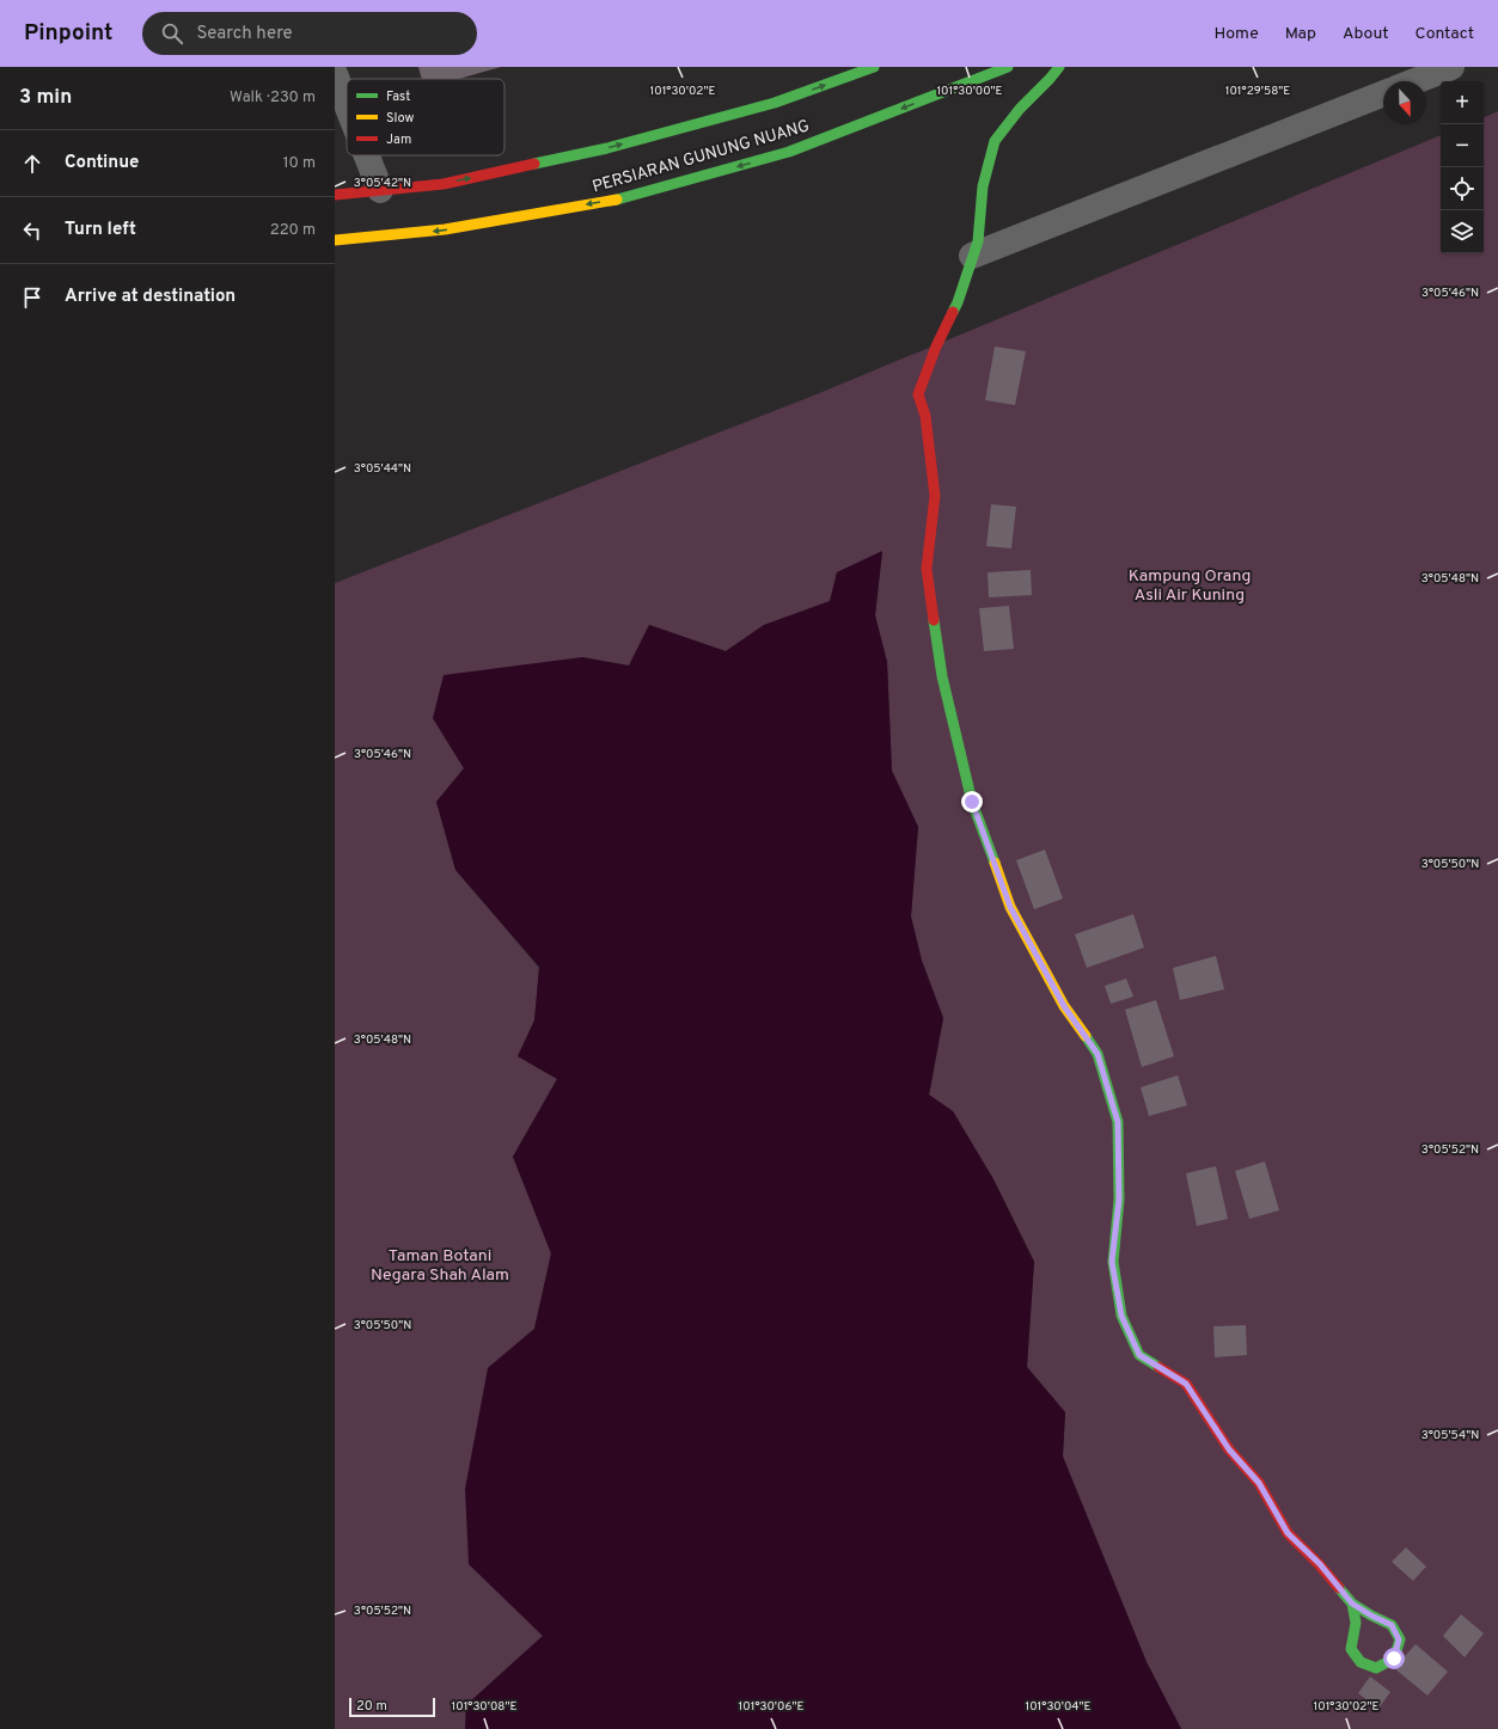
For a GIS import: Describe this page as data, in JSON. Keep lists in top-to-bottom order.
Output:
{
  "streets": {
    "street": ["PERSIARAN GUNUNG NUANG"]
  },
  "parks": ["Kampung Orang Asli Air Kuning", "Taman Botani Negara Shah Alam"],
  "legend": ["Fast", "Slow", "Jam"],
  "scale_bar": "20 m",
  "north": "bottom",
  "page": {
    "header": "Pinpoint",
    "search": "Search here",
    "nav": [
      "Home",
      "Map",
      "About",
      "Contact"
    ],
    "heading": ["3 min", "Walk · 230 m"],
    "map_buttons": ["+", "−"],
    "list": [
      ["Continue", "10 m"],
      ["Turn left", "220 m"],
      "Arrive at destination"
    ],
    "scale": "20 m"
  },
  "coordinates": [
    "101°30'02\"E",
    "101°29'58\"E",
    "101°30'00\"E",
    "3°05'42\"N",
    "3°05'46\"N",
    "3°05'44\"N",
    "3°05'48\"N",
    "3°05'50\"N",
    "3°05'52\"N",
    "3°05'54\"N",
    "101°30'08\"E",
    "101°30'06\"E",
    "101°30'04\"E"
  ]
}
